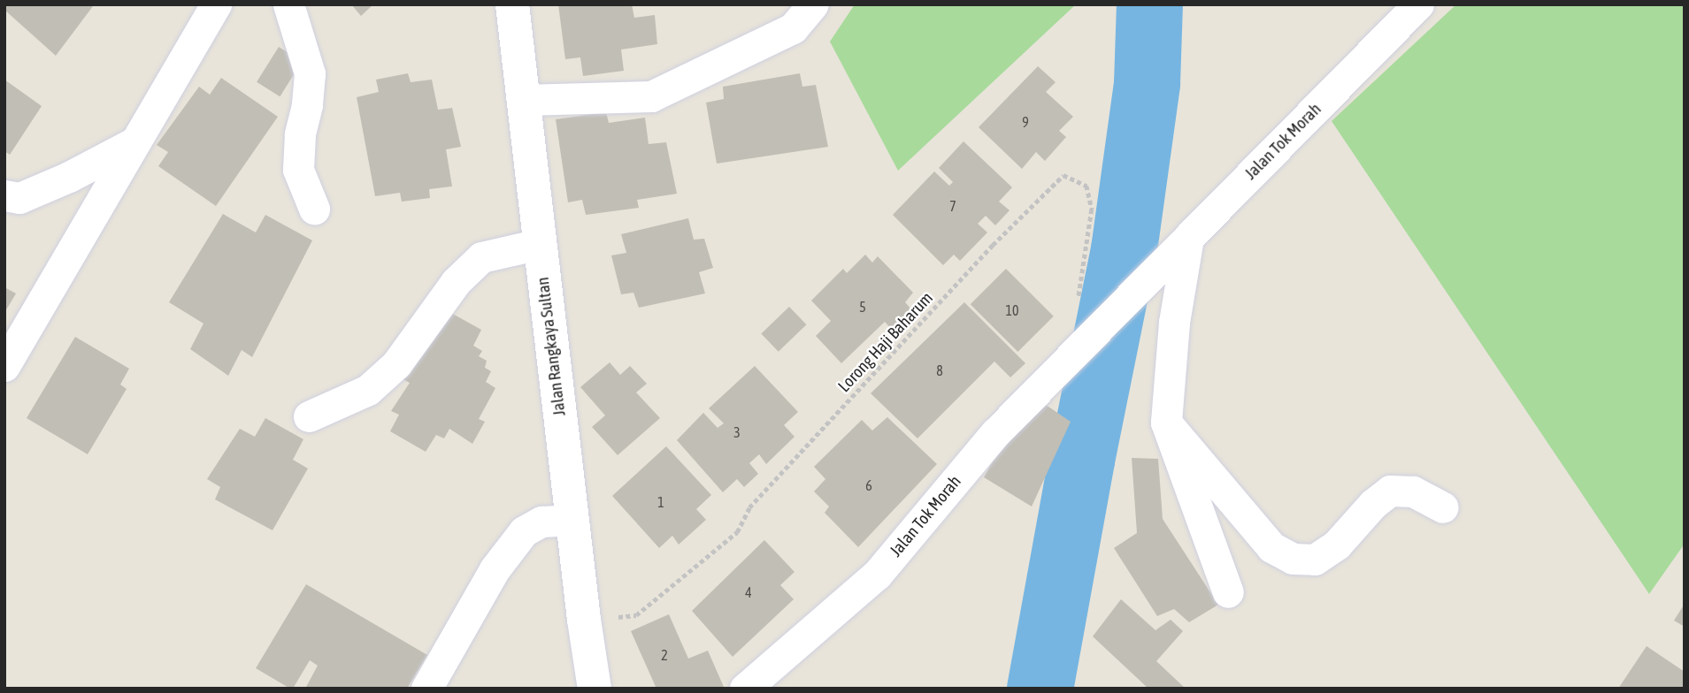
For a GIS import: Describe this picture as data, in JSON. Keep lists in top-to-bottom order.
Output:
{
  "streets": {
    "street": ["Jalan Tok Morah", "Jalan Rangkaya Sultan"],
    "path": ["Lorong Haji Baharum"]
  },
  "crossings": [
    ["Jalan Tok Morah", "Lorong Haji Baharum"],
    ["Lorong Haji Baharum", "Jalan Rangkaya Sultan"]
  ],
  "house_numbers": [
    "9",
    "7",
    "5",
    "10",
    "8",
    "3",
    "6",
    "1",
    "4",
    "2"
  ]
}
